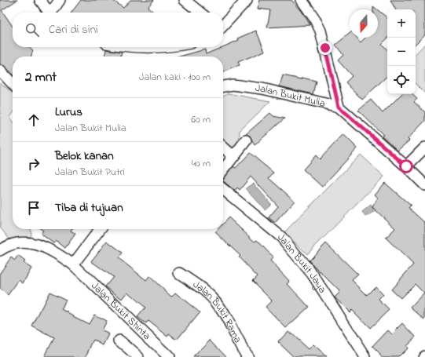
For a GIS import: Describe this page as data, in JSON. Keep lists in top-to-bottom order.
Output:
{
  "streets": {
    "street": [
      "Jalan Bukit Mulia",
      "Jalan Bukit Jaya",
      "Jalan Bukit Shinta",
      "Jalan Bukit Rama"
    ]
  },
  "north": "bottom",
  "page": {
    "map_buttons": ["+", "−"],
    "search": "Cari di sini",
    "heading": ["2 mnt", "Jalan kaki · 100 m"],
    "list": [
      ["Lurus", "Jalan Bukit Mulia", "60 m"],
      ["Belok kanan", "Jalan Bukit Putri", "40 m"],
      "Tiba di tujuan"
    ]
  }
}
